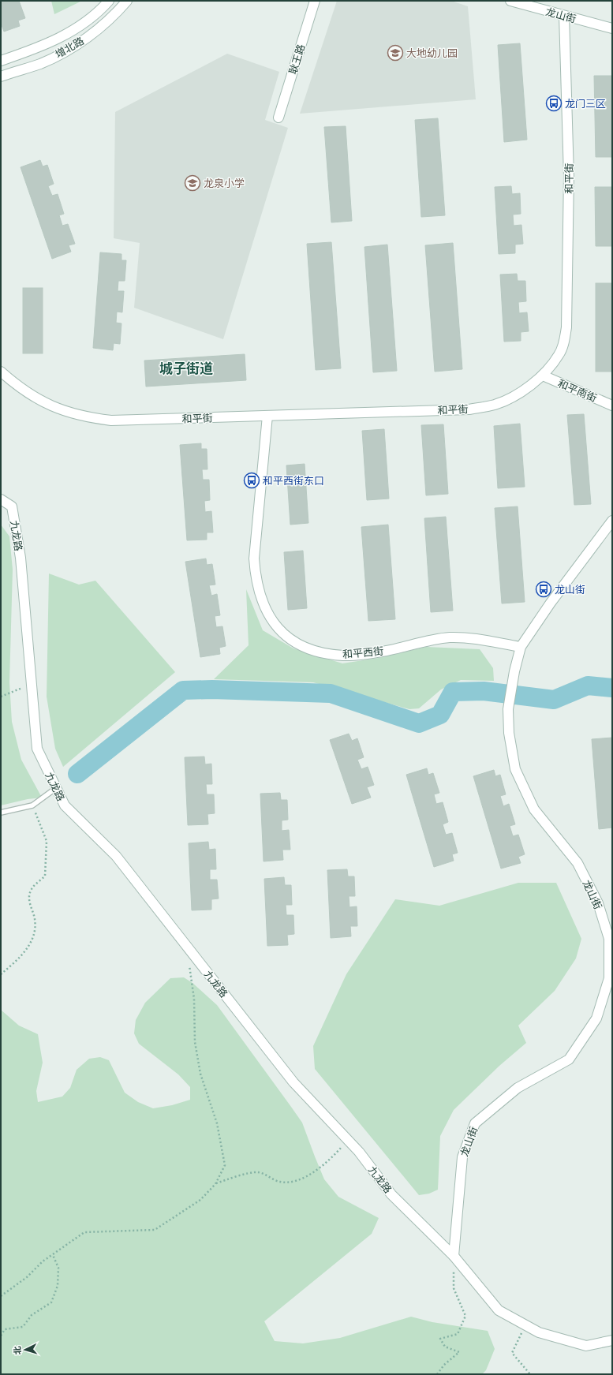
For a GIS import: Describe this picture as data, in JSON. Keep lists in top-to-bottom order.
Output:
{
  "streets": {
    "street": [
      "龙山街",
      "增北路",
      "耿王路",
      "和平街",
      "和平南街",
      "九龙路",
      "和平西街"
    ]
  },
  "crossings": [
    ["龙山街", "和平街"],
    ["龙山街", "九龙路"],
    ["龙山街", "和平西街"],
    ["和平街", "和平南街"],
    ["和平街", "和平西街"]
  ],
  "districts": ["城子街道"],
  "places": {
    "school or university": ["大地幼儿园", "龙泉小学"],
    "bus stop": ["龙门三区", "和平西街东口", "龙山街"]
  },
  "north": "left"
}
